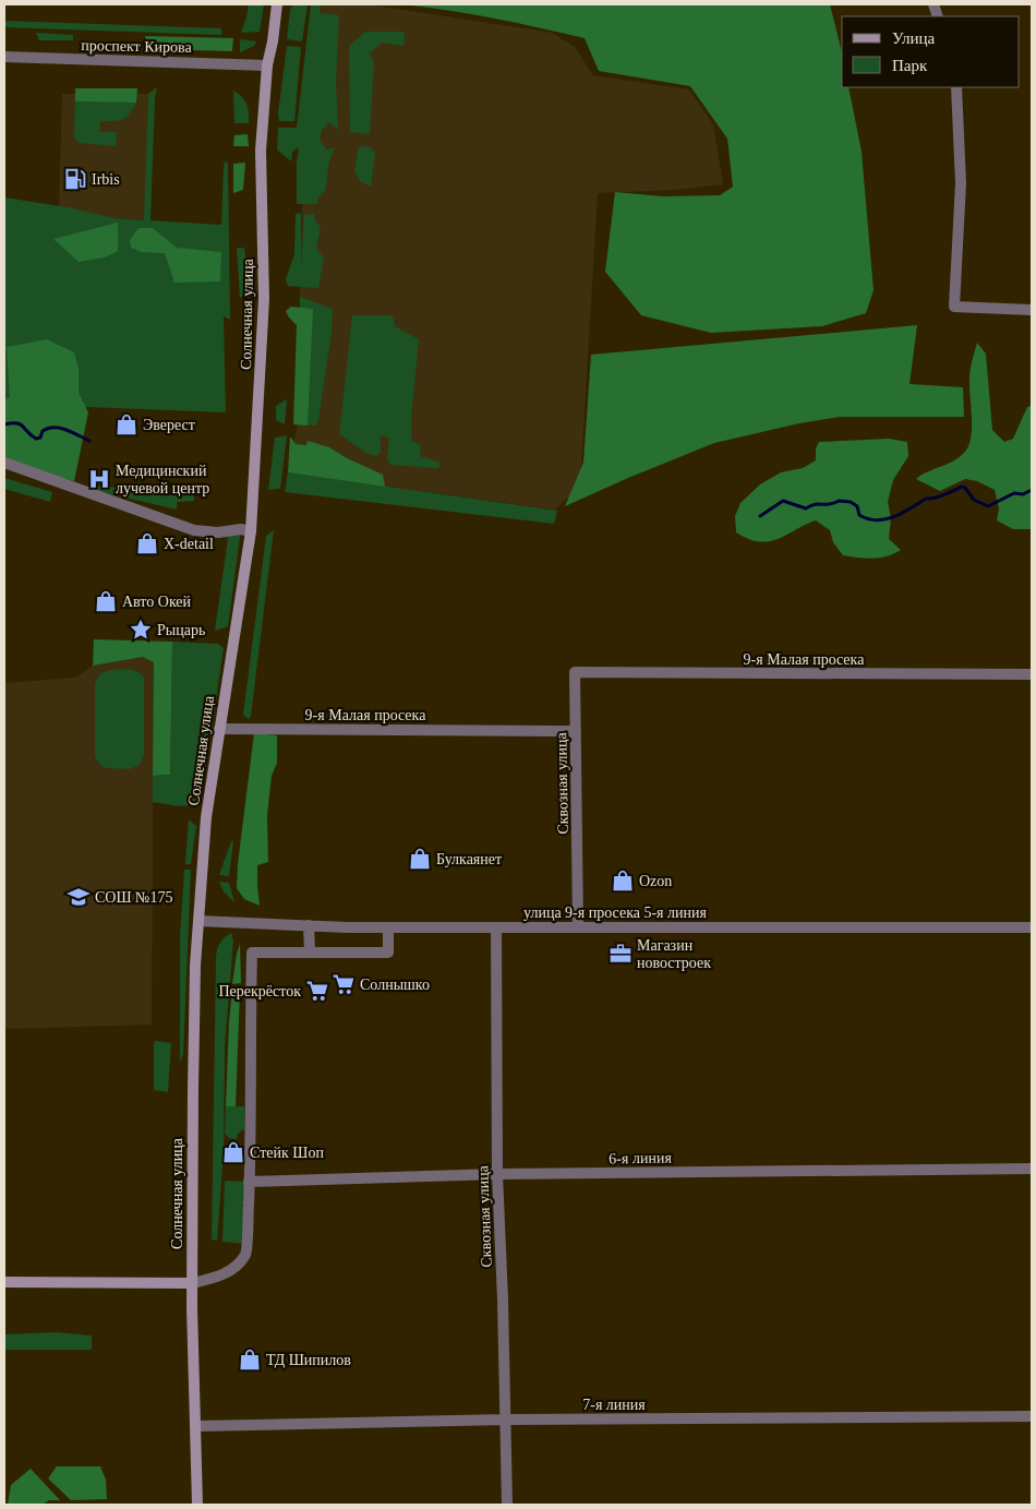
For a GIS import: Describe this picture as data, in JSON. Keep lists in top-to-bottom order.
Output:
{
  "streets": {
    "main road": ["Солнечная улица"],
    "street": [
      "проспект Кирова",
      "9-я Малая просека",
      "Сквозная улица",
      "улица 9-я просека 5-я линия",
      "6-я линия",
      "7-я линия"
    ]
  },
  "crossings": [
    ["проспект Кирова", "Солнечная улица"],
    ["Солнечная улица", "9-я Малая просека"],
    ["Солнечная улица", "улица 9-я просека 5-я линия"],
    ["Солнечная улица", "7-я линия"],
    ["9-я Малая просека", "Сквозная улица"],
    ["Сквозная улица", "улица 9-я просека 5-я линия"],
    ["Сквозная улица", "6-я линия"],
    ["Сквозная улица", "7-я линия"]
  ],
  "places": {
    "fuel station": ["Irbis"],
    "shop": [
      "Эверест",
      "X-detail",
      "Авто Окей",
      "Булкаянет",
      "Ozon",
      "Стейк Шоп",
      "ТД Шипилов"
    ],
    "hospital": ["Медицинский лучевой центр"],
    "place": ["Рыцарь"],
    "school or university": ["СОШ №175"],
    "office": ["Магазин новостроек"],
    "supermarket": ["Солнышко", "Перекрёсток"]
  },
  "legend": ["Улица", "Парк"]
}
